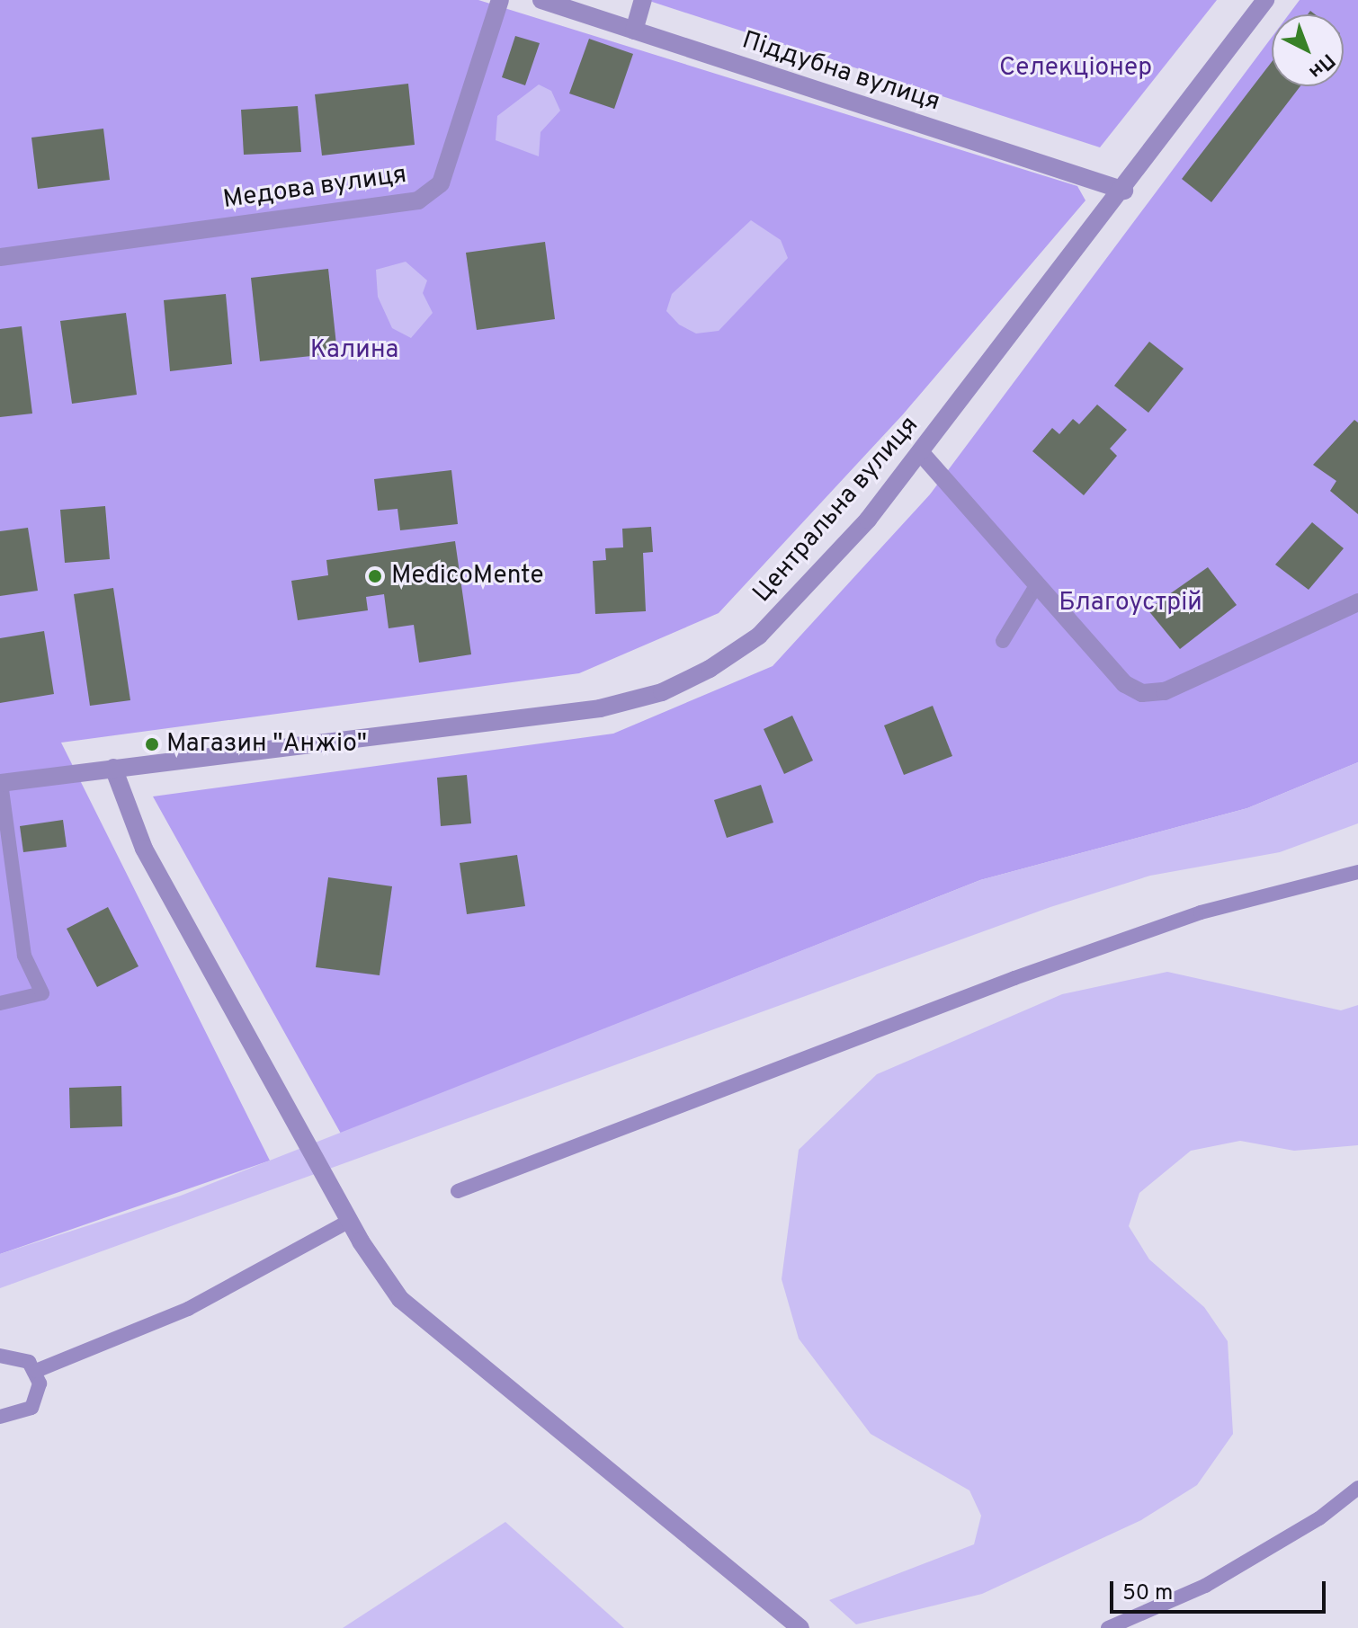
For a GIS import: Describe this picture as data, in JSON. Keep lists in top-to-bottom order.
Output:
{
  "streets": {
    "street": ["Піддубна вулиця", "Медова вулиця", "Центральна вулиця"]
  },
  "crossings": [
    ["Піддубна вулиця", "Центральна вулиця"]
  ],
  "parks": ["Селекціонер", "Калина", "Благоустрій"],
  "places": ["MedicoMente", "Магазин \"Анжіо\""],
  "scale_bar": "50 m",
  "north": "bottom right"
}
